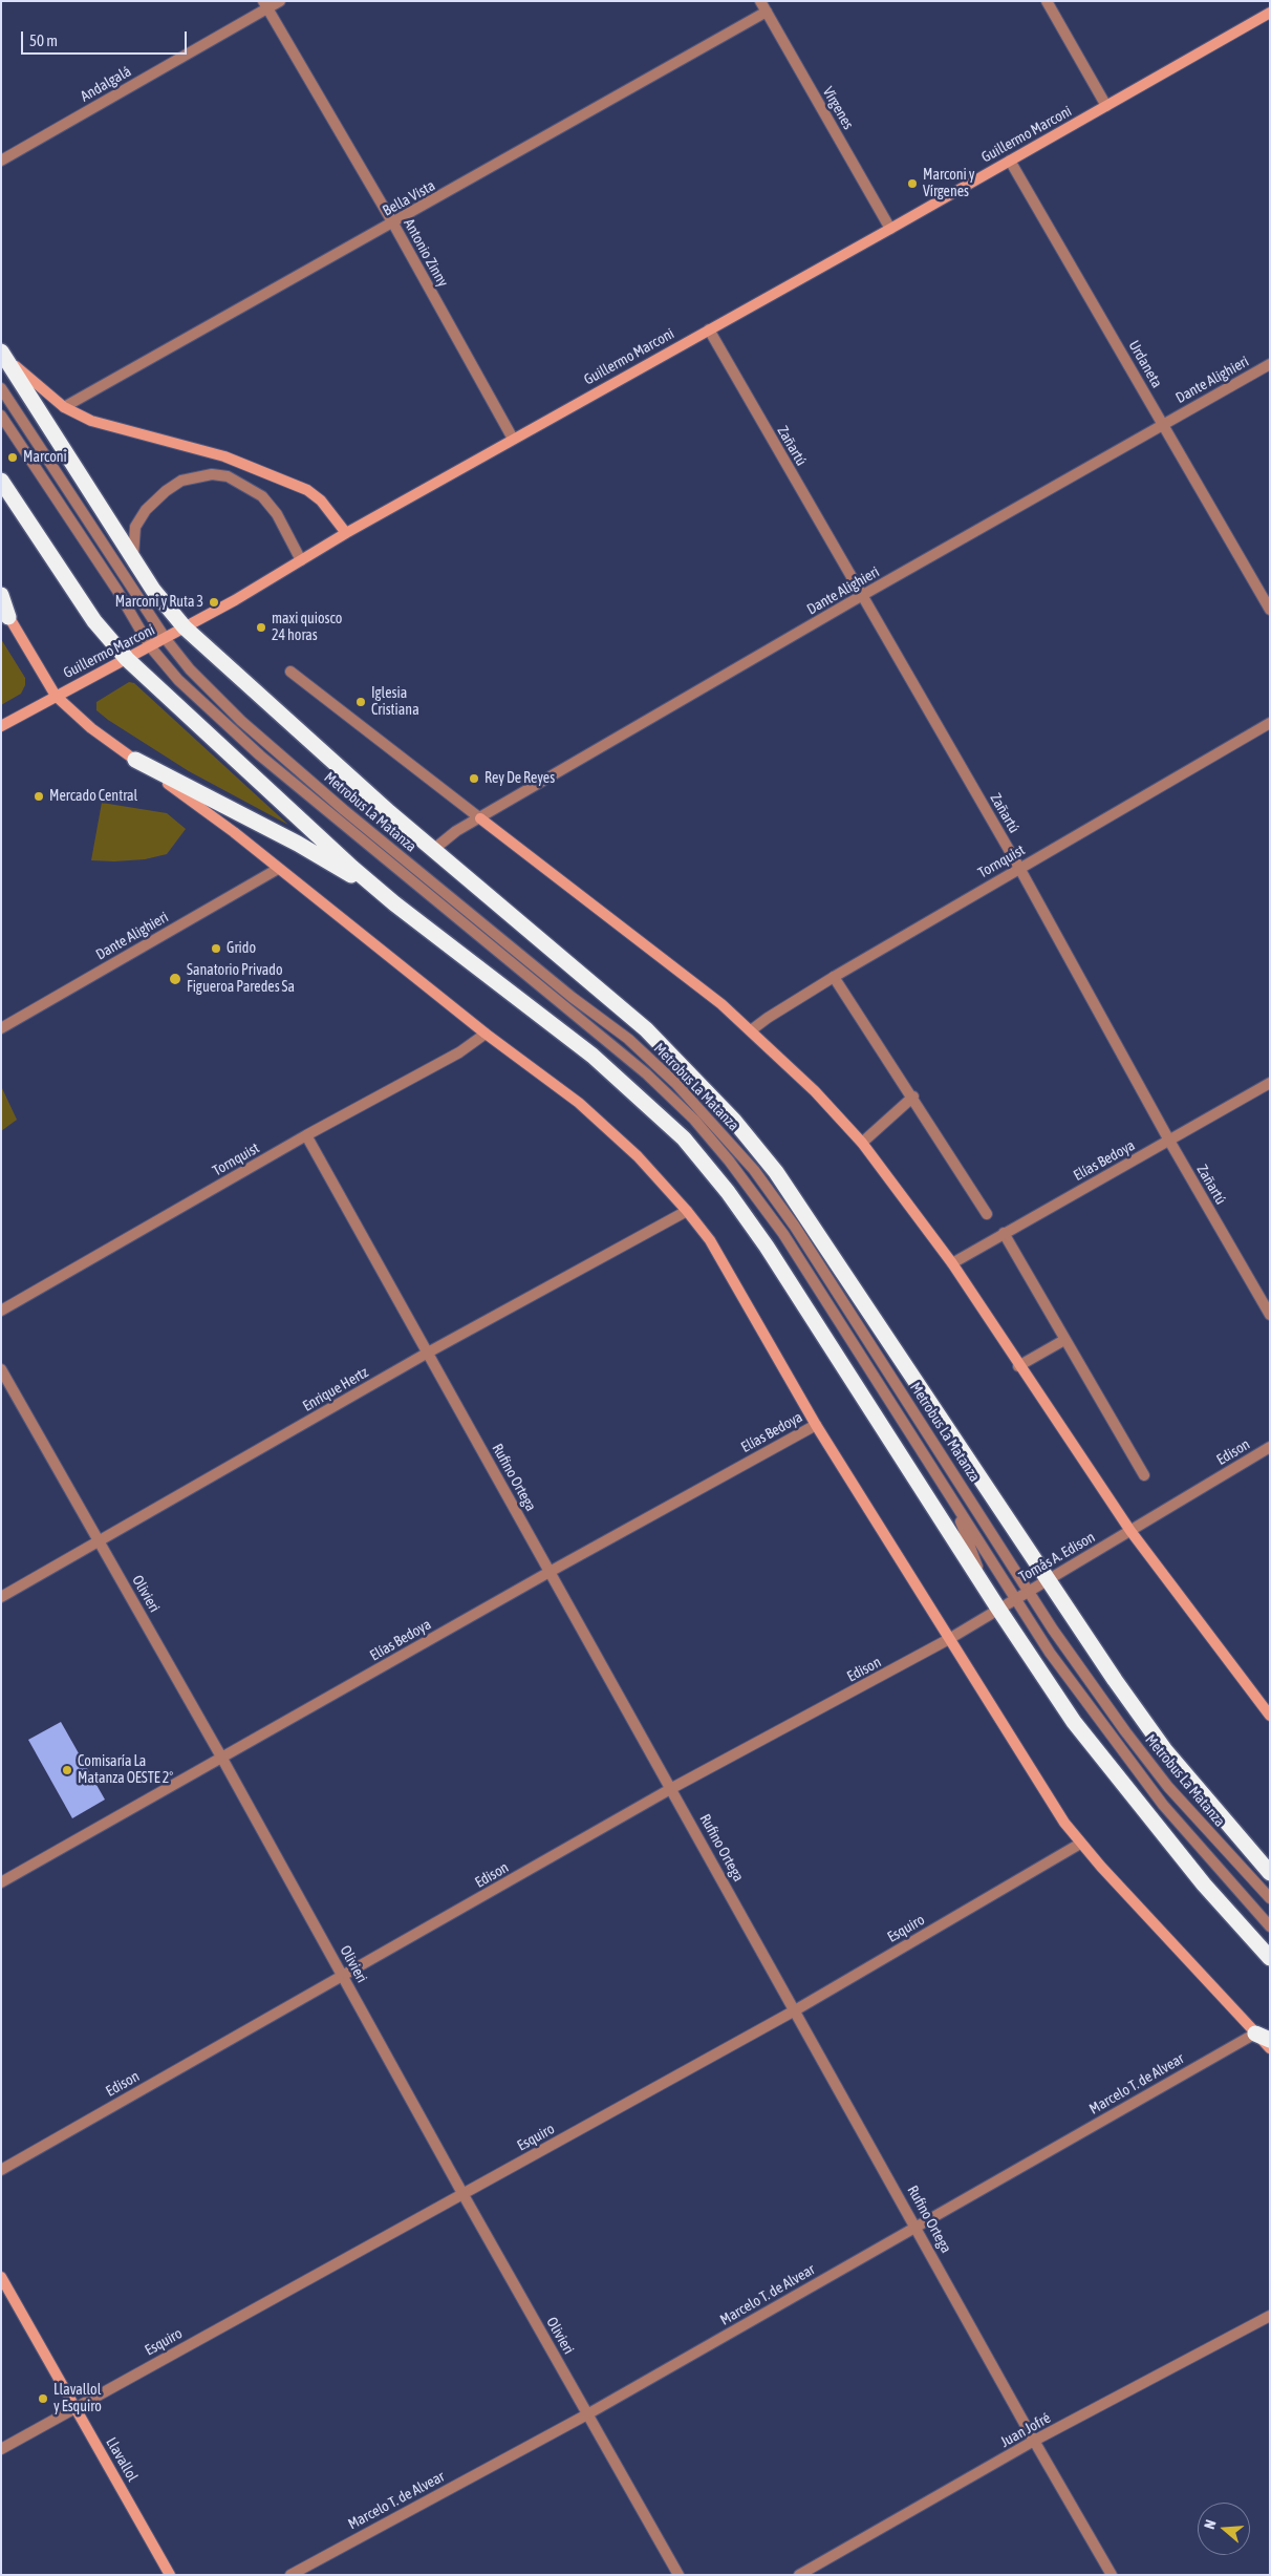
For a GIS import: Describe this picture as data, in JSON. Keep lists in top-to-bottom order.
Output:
{
  "streets": {
    "street": [
      "Andalgalá",
      "Vírgenes",
      "Guillermo Marconi",
      "Bella Vista",
      "Antonio Zinny",
      "Urdaneta",
      "Dante Alighieri",
      "Zañartú",
      "Metrobus La Matanza",
      "Tornquist",
      "Elías Bedoya",
      "Enrique Hertz",
      "Edison",
      "Rufino Ortega",
      "Tomás A. Edison",
      "Olivieri",
      "Esquiro",
      "Marcelo T. de Alvear",
      "Juan Jofré",
      "Llavallol"
    ]
  },
  "crossings": [
    ["Andalgalá", "Antonio Zinny"],
    ["Vírgenes", "Guillermo Marconi"],
    ["Vírgenes", "Bella Vista"],
    ["Guillermo Marconi", "Antonio Zinny"],
    ["Guillermo Marconi", "Urdaneta"],
    ["Guillermo Marconi", "Zañartú"],
    ["Guillermo Marconi", "Metrobus La Matanza"],
    ["Bella Vista", "Antonio Zinny"],
    ["Urdaneta", "Dante Alighieri"],
    ["Dante Alighieri", "Zañartú"],
    ["Zañartú", "Tornquist"],
    ["Zañartú", "Elías Bedoya"],
    ["Metrobus La Matanza", "Tomás A. Edison"],
    ["Tornquist", "Rufino Ortega"],
    ["Elías Bedoya", "Rufino Ortega"],
    ["Elías Bedoya", "Olivieri"],
    ["Enrique Hertz", "Rufino Ortega"],
    ["Enrique Hertz", "Olivieri"],
    ["Edison", "Rufino Ortega"],
    ["Edison", "Tomás A. Edison"],
    ["Edison", "Olivieri"],
    ["Rufino Ortega", "Esquiro"],
    ["Rufino Ortega", "Marcelo T. de Alvear"],
    ["Rufino Ortega", "Juan Jofré"],
    ["Olivieri", "Esquiro"],
    ["Olivieri", "Marcelo T. de Alvear"],
    ["Esquiro", "Llavallol"]
  ],
  "places": [
    "Marconi y Vírgenes",
    "Marconi",
    "Marconi y Ruta 3",
    "maxi quiosco 24 horas",
    "Iglesia Cristiana",
    "Rey De Reyes",
    "Mercado Central",
    "Grido",
    "Sanatorio Privado Figueroa Paredes Sa",
    "Comisaría La Matanza OESTE 2°",
    "Llavallol y Esquiro"
  ],
  "scale_bar": "50 m",
  "north": "left"
}
